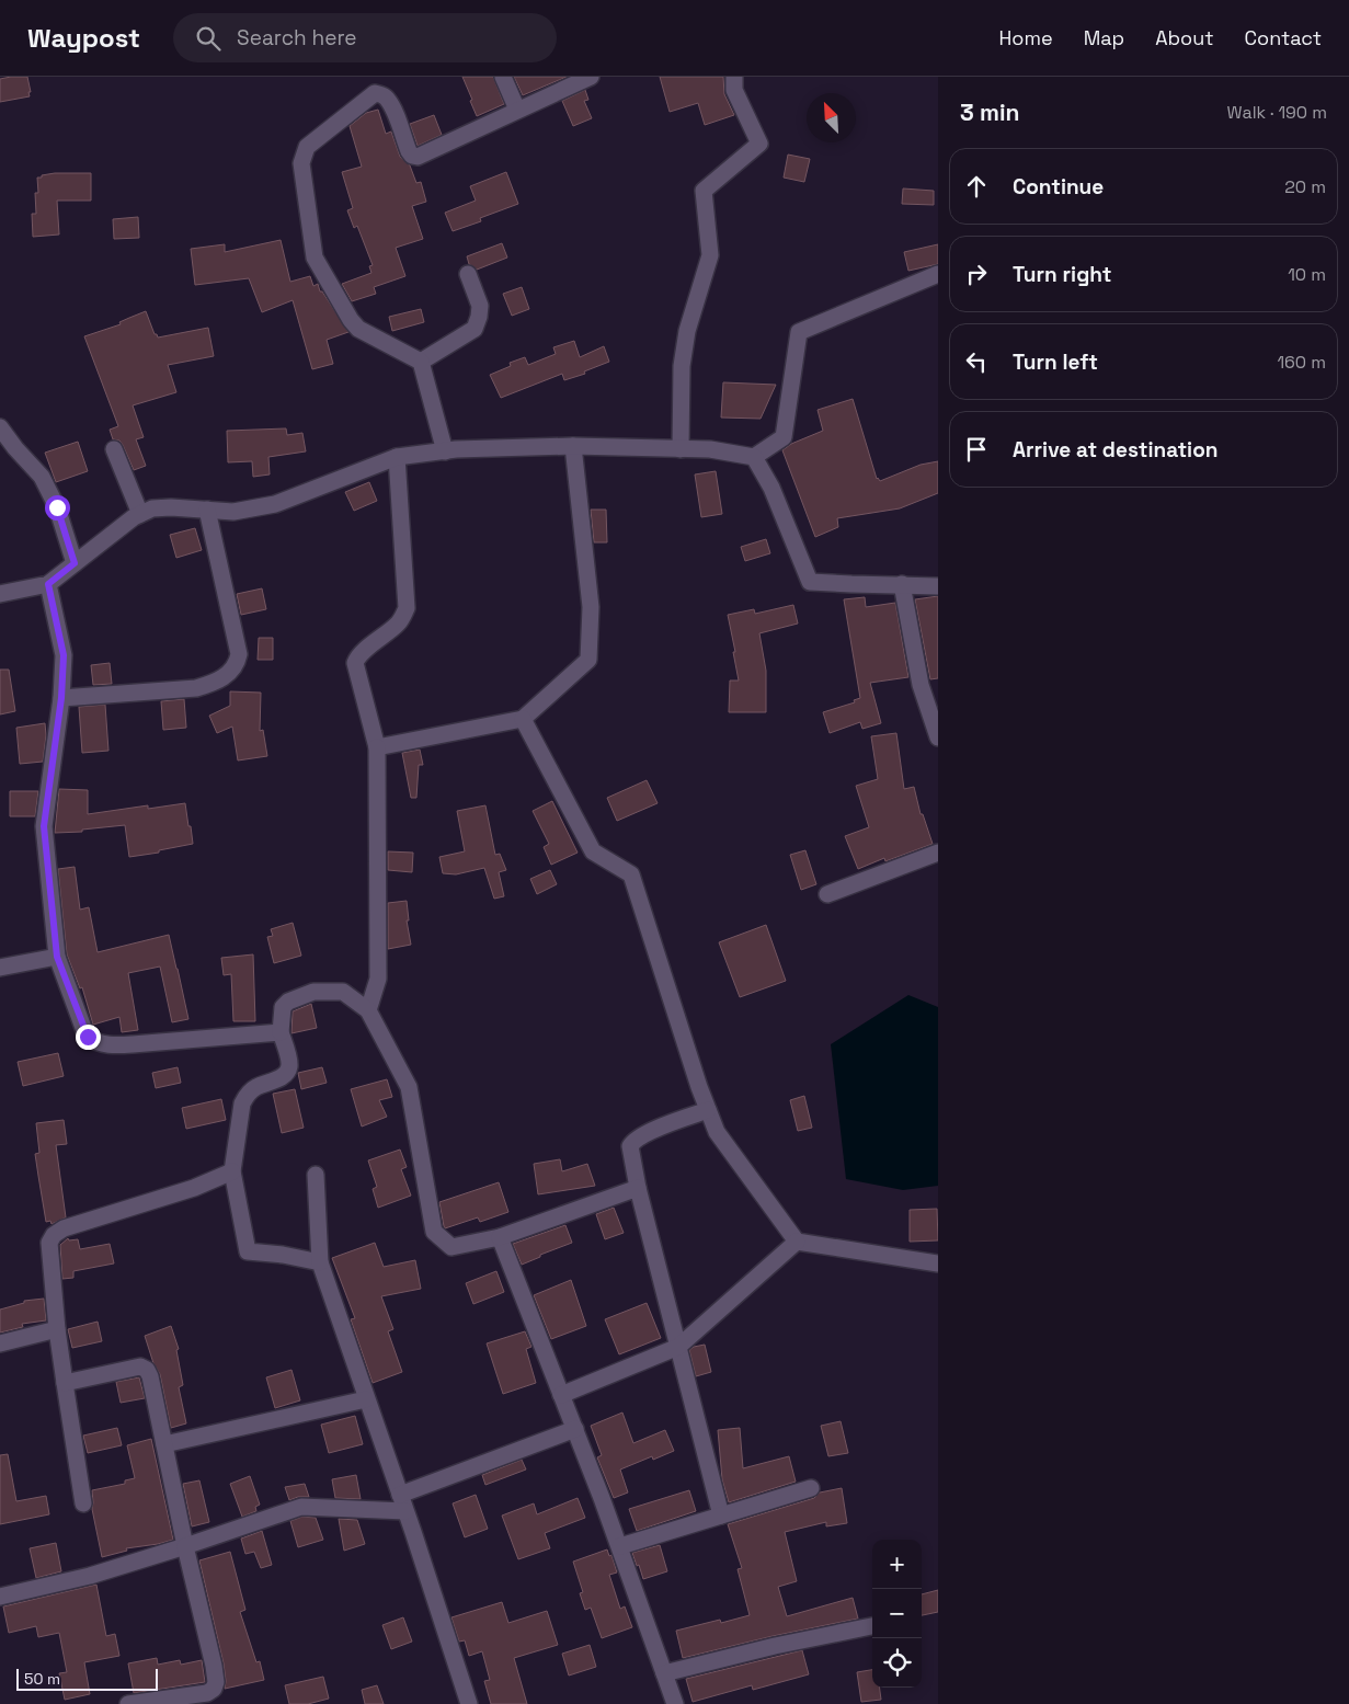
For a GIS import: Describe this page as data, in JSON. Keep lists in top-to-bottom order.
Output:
{
  "scale_bar": "50 m",
  "north": "top left",
  "page": {
    "header": "Waypost",
    "search": "Search here",
    "nav": [
      "Home",
      "Map",
      "About",
      "Contact"
    ],
    "heading": ["3 min", "Walk · 190 m"],
    "list": [
      ["Continue", "20 m"],
      ["Turn right", "10 m"],
      ["Turn left", "160 m"],
      "Arrive at destination"
    ],
    "map_buttons": ["+", "−"],
    "scale": "50 m"
  }
}
